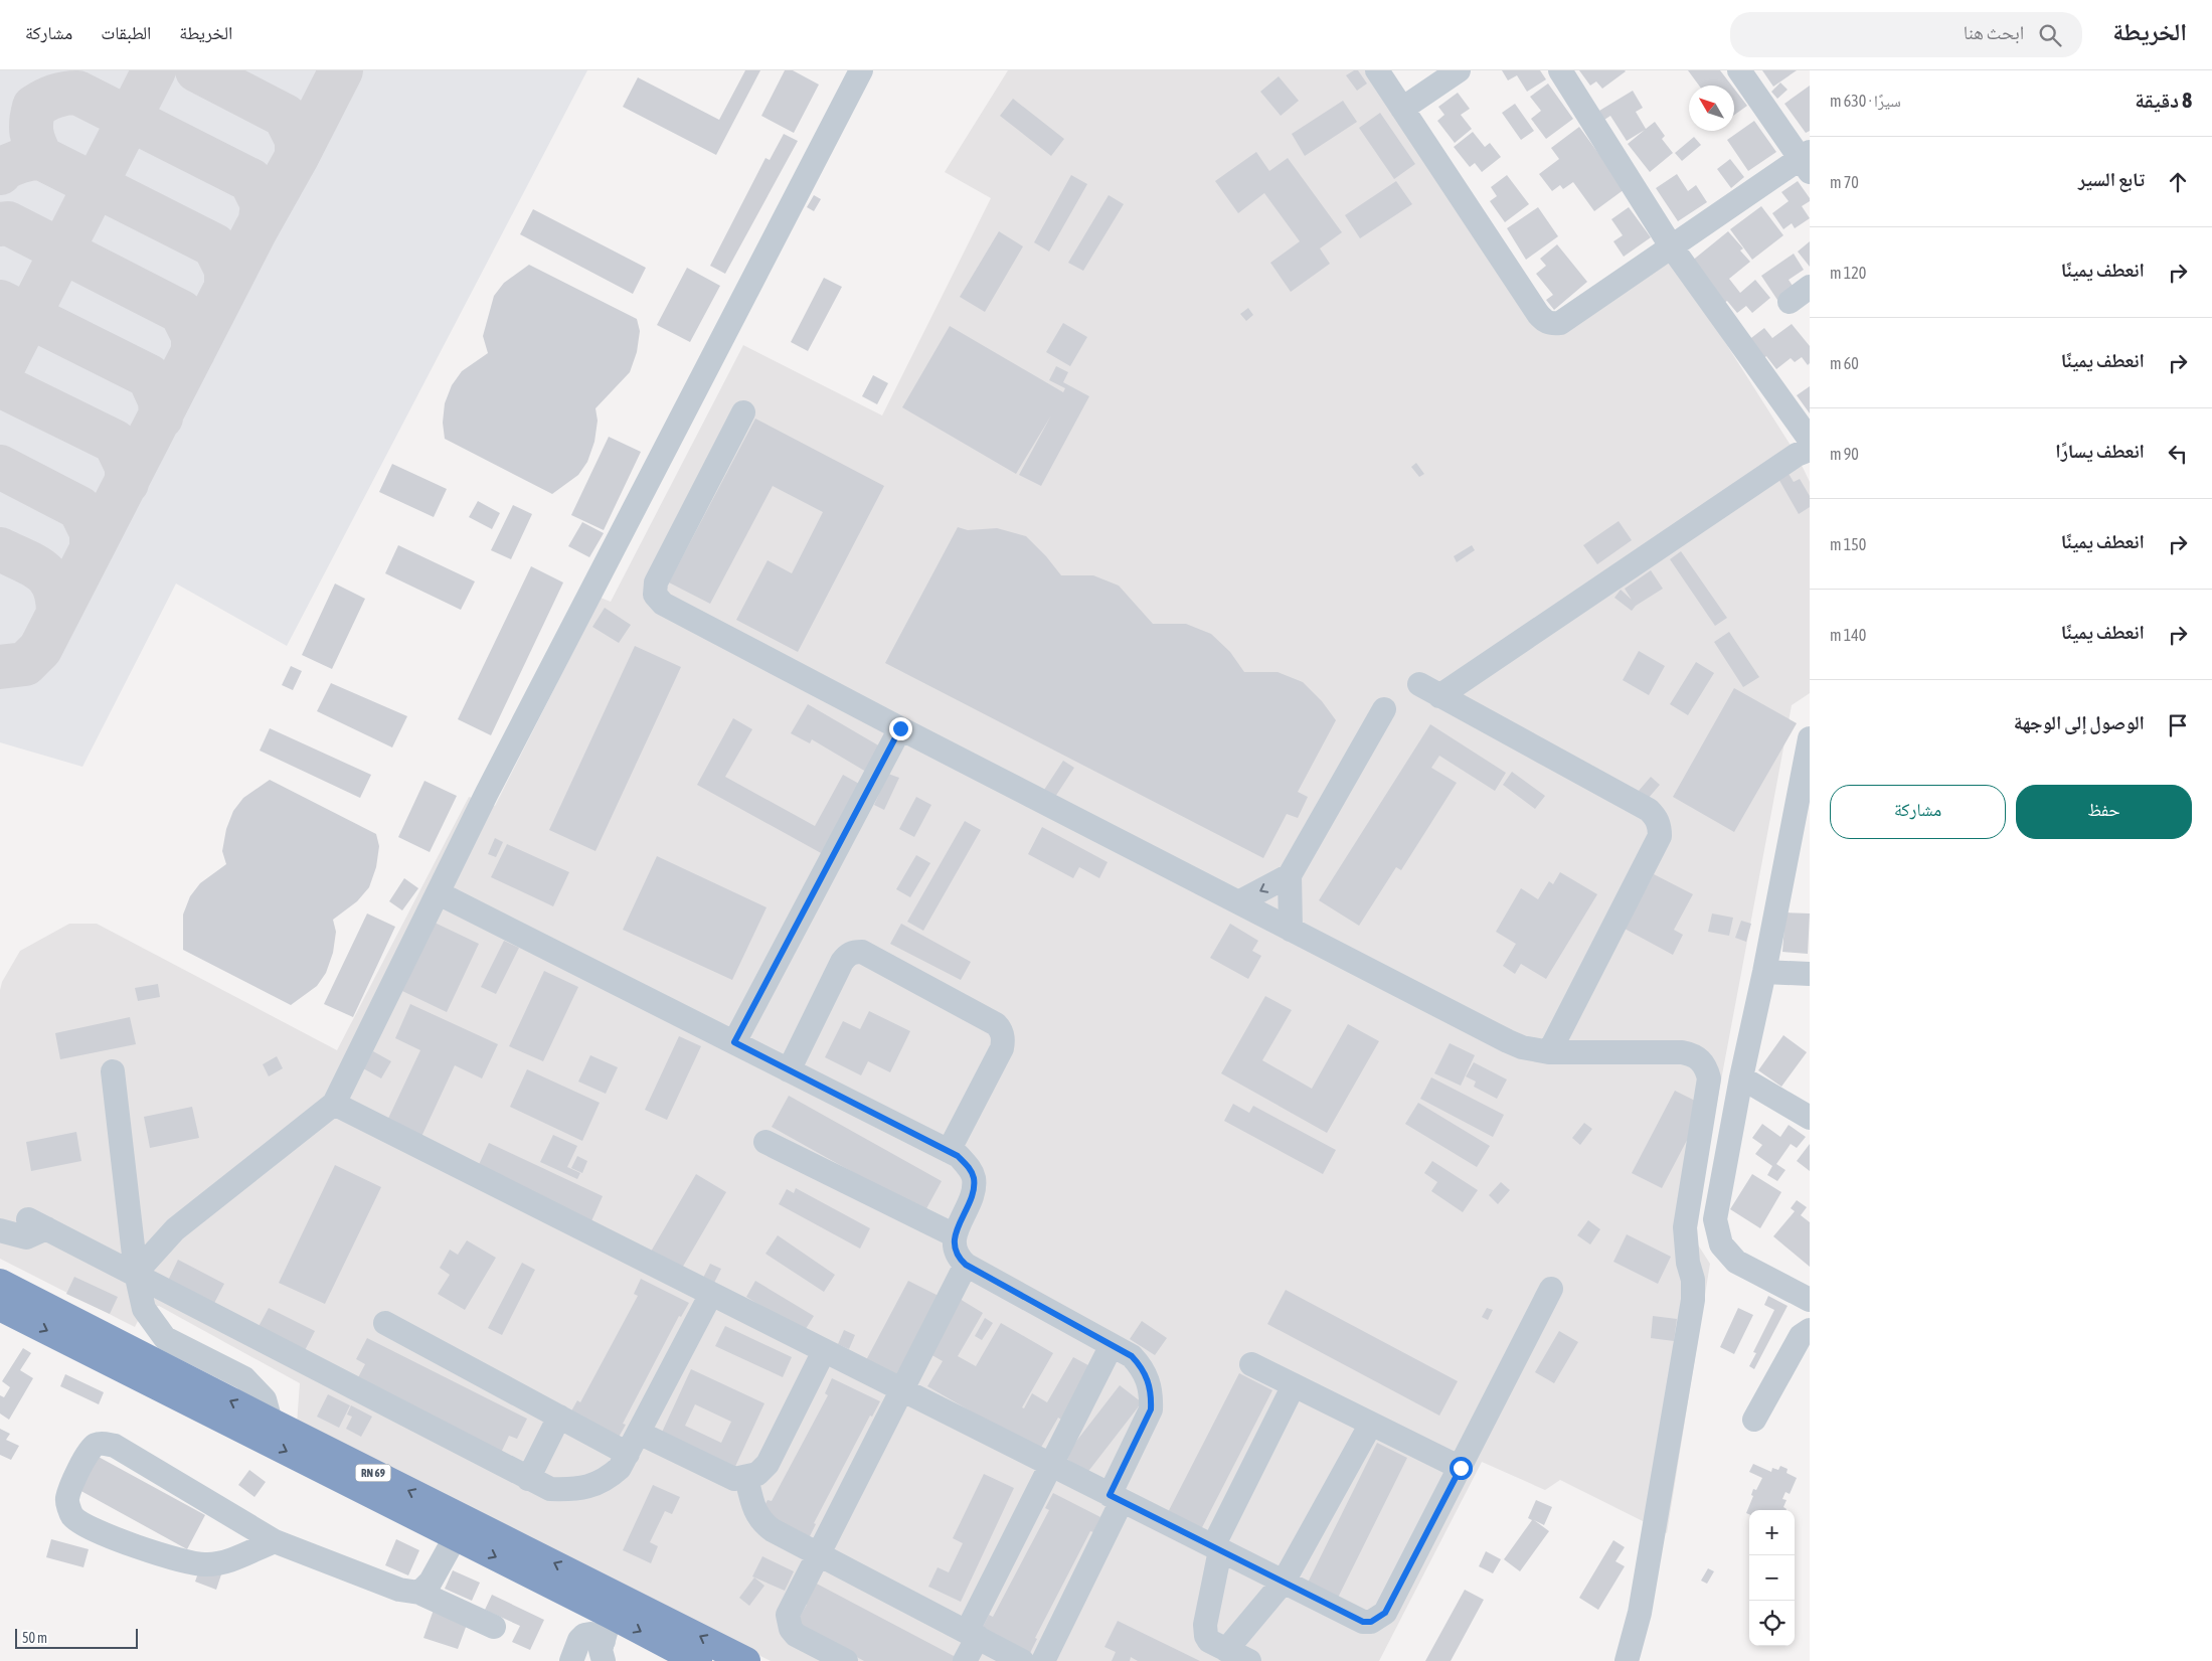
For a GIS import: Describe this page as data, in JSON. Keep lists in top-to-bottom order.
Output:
{
  "streets": {
    "highway": ["RN 69"]
  },
  "scale_bar": "50 m",
  "north": "top left",
  "page": {
    "header": "الخريطة",
    "search": "ابحث هنا",
    "nav": ["الخريطة", "الطبقات", "مشاركة"],
    "heading": ["8 دقيقة", "سيرًا · 630 m"],
    "list": [
      ["تابع السير", "70 m"],
      ["انعطف يمينًا", "120 m"],
      ["انعطف يمينًا", "60 m"],
      ["انعطف يسارًا", "90 m"],
      ["انعطف يمينًا", "150 m"],
      ["انعطف يمينًا", "140 m"],
      "الوصول إلى الوجهة"
    ],
    "buttons": ["حفظ", "مشاركة"],
    "map_buttons": ["+", "−"],
    "scale": "50 m"
  }
}
